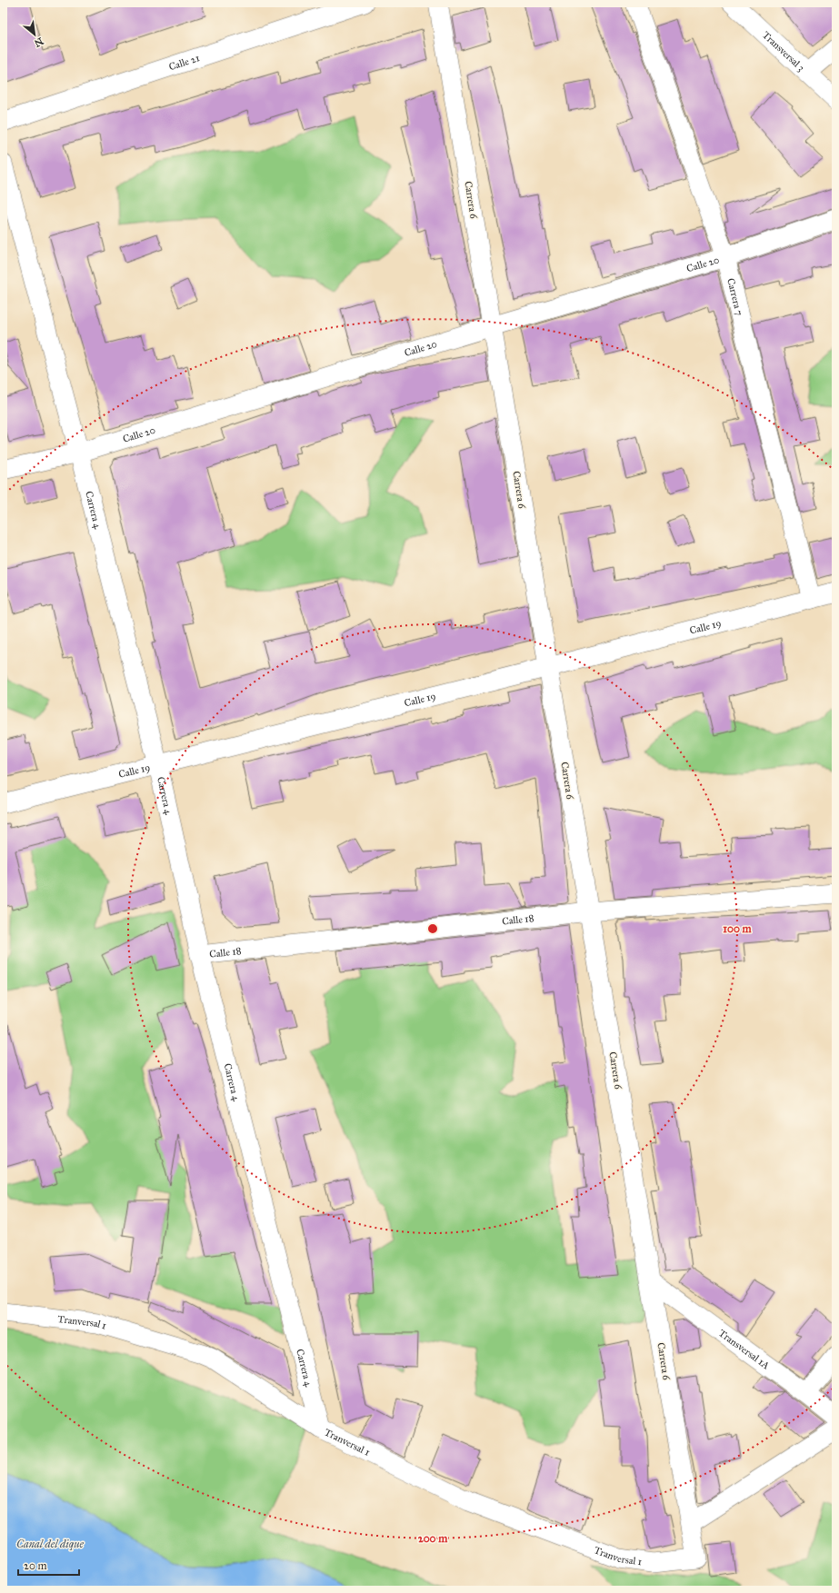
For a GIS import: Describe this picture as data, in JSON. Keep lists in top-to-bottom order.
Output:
{
  "streets": {
    "street": [
      "Transversal 3",
      "Calle 21",
      "Carrera 6",
      "Calle 20",
      "Carrera 7",
      "Carrera 4",
      "Calle 19",
      "Calle 18",
      "Tranversal 1",
      "Transversal 1A"
    ]
  },
  "crossings": [
    ["Carrera 6", "Calle 20"],
    ["Carrera 6", "Calle 19"],
    ["Carrera 6", "Calle 18"],
    ["Carrera 6", "Tranversal 1"],
    ["Carrera 6", "Transversal 1A"],
    ["Calle 20", "Carrera 7"],
    ["Calle 20", "Carrera 4"],
    ["Carrera 7", "Calle 19"],
    ["Carrera 4", "Calle 19"],
    ["Carrera 4", "Calle 18"],
    ["Carrera 4", "Tranversal 1"]
  ],
  "water": ["Canal del dique"],
  "scale_bar": "20 m",
  "north": "bottom right",
  "rings": ["100 m", "200 m"]
}
